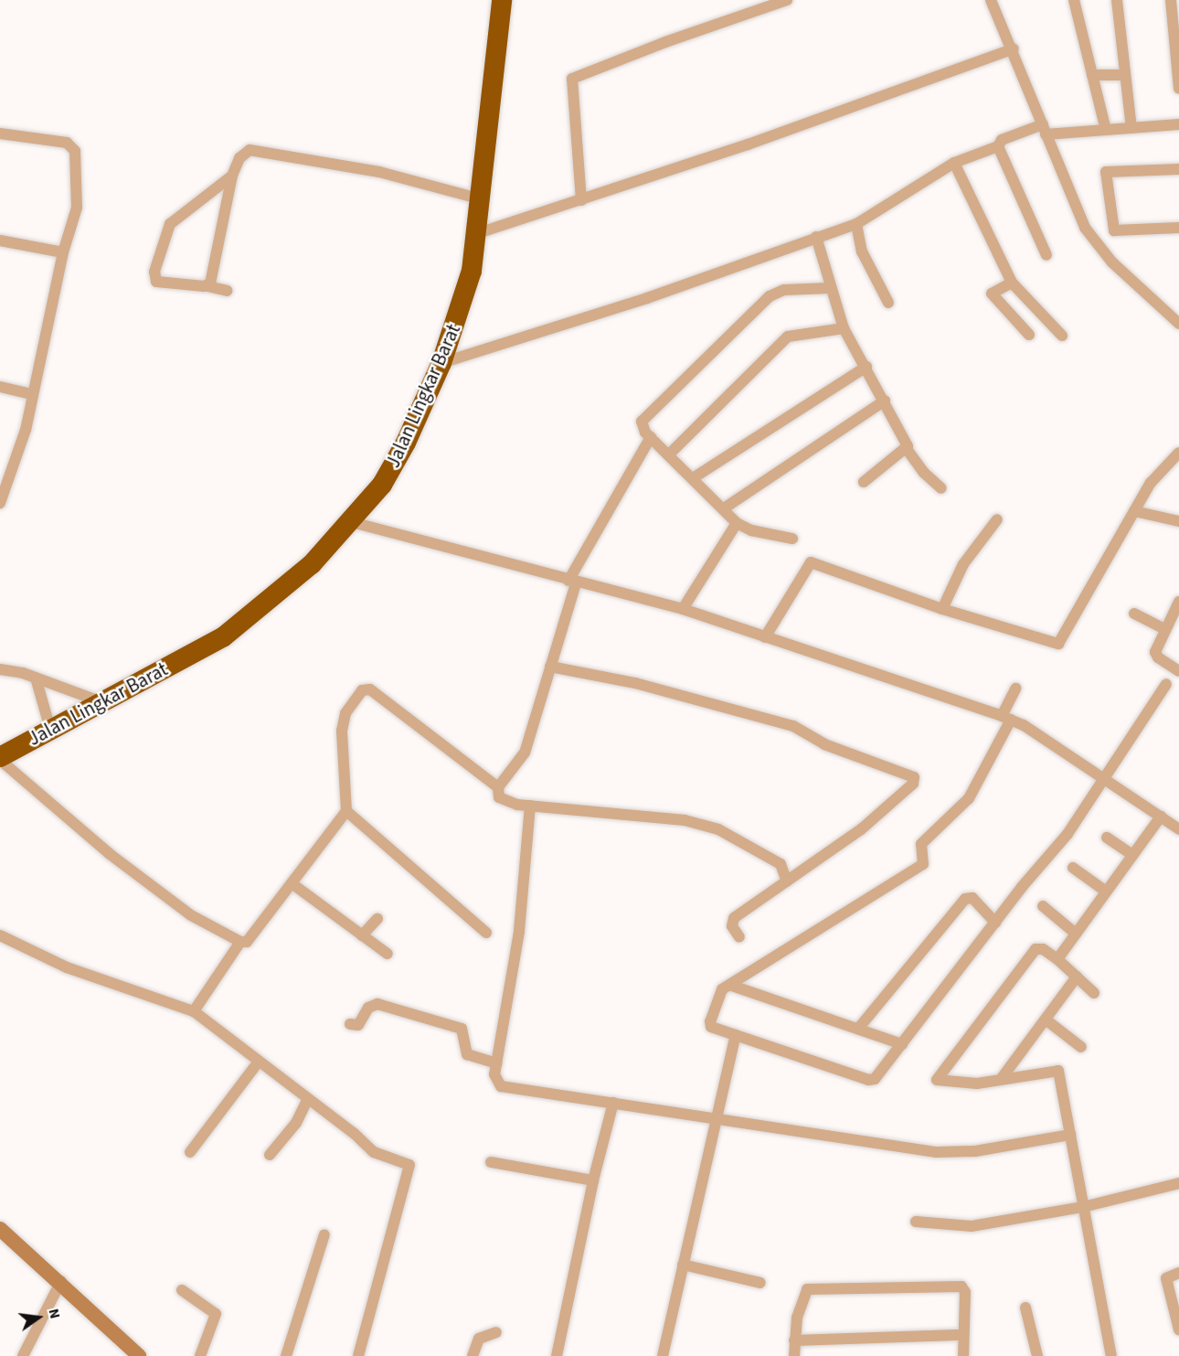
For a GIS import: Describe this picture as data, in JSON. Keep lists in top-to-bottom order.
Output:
{
  "streets": {
    "highway": ["Jalan Lingkar Barat"]
  },
  "north": "right"
}
